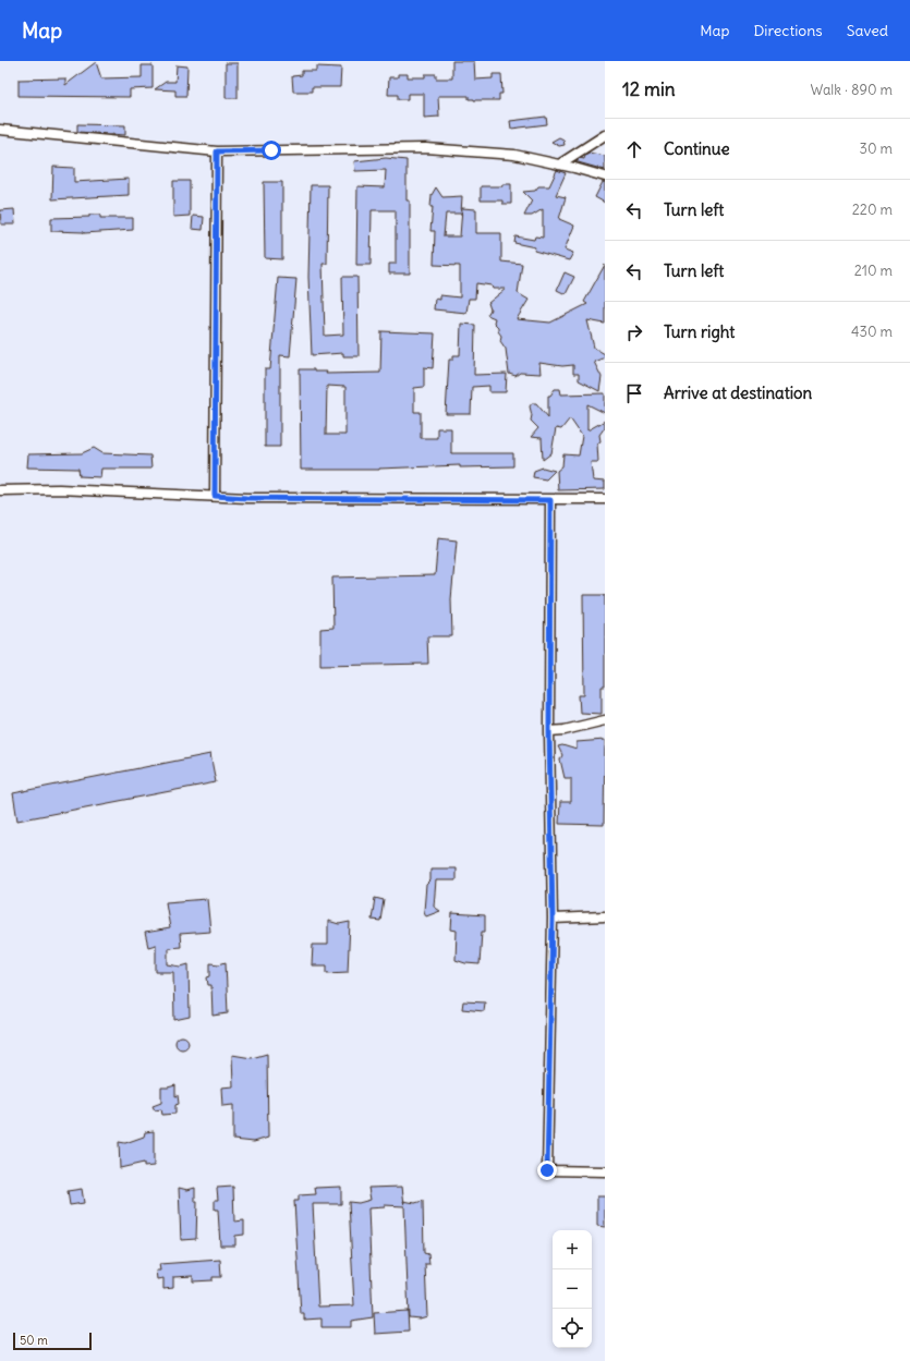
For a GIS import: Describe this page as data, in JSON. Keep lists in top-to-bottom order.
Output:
{
  "scale_bar": "50 m",
  "page": {
    "header": "Map",
    "nav": ["Map", "Directions", "Saved"],
    "heading": ["12 min", "Walk · 890 m"],
    "list": [
      ["Continue", "30 m"],
      ["Turn left", "220 m"],
      ["Turn left", "210 m"],
      ["Turn right", "430 m"],
      "Arrive at destination"
    ],
    "map_buttons": ["+", "−"],
    "scale": "50 m"
  }
}
